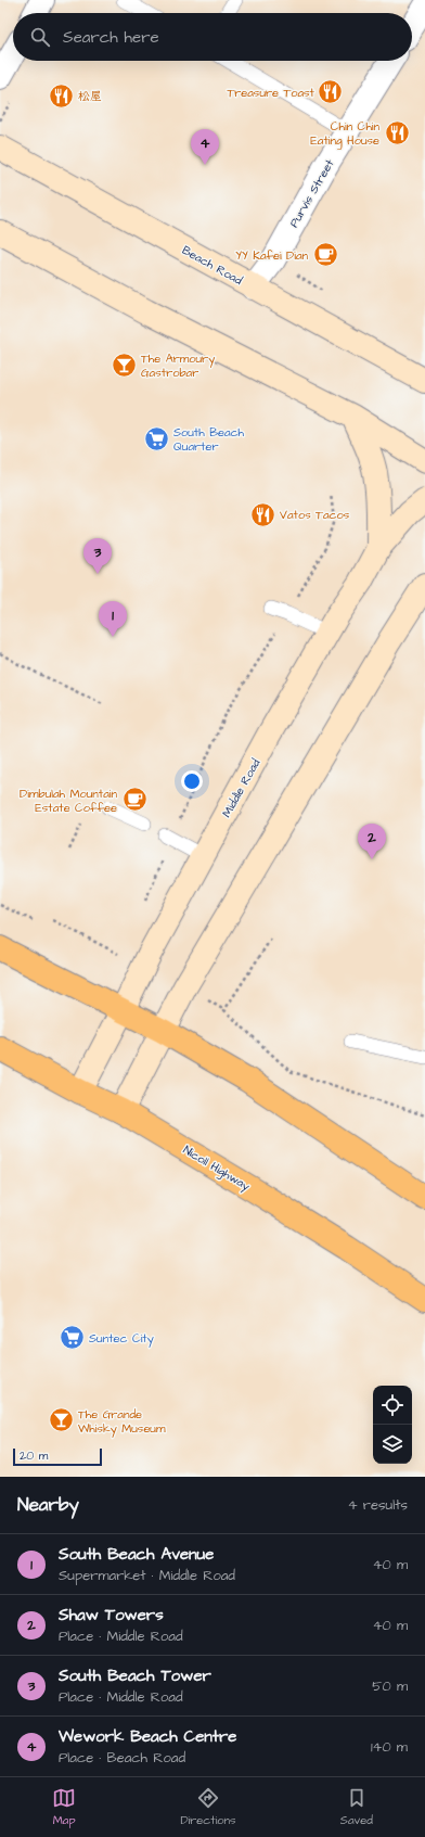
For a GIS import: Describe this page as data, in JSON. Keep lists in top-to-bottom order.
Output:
{
  "streets": {
    "highway": ["Nicoll Highway"],
    "main road": ["Beach Road", "Middle Road"],
    "street": ["Purvis Street"]
  },
  "crossings": [
    ["Purvis Street", "Beach Road"],
    ["Middle Road", "Nicoll Highway"]
  ],
  "places": {
    "restaurant": [
      "Treasure Toast",
      "松屋",
      "Chin Chin Eating House",
      "Vatos Tacos"
    ],
    "cafe": ["YY Kafei Dian", "Dimbulah Mountain Estate Coffee"],
    "bar": ["The Armoury Gastrobar", "The Grande Whisky Museum"],
    "supermarket": ["South Beach Quarter", "Suntec City"]
  },
  "scale_bar": "20 m",
  "page": {
    "search": "Search here",
    "pins": [
      "4",
      "3",
      "1",
      "2"
    ],
    "scale": "20 m",
    "heading": ["Nearby", "4 results"],
    "list": [
      {
        "mark": "1",
        "name": "South Beach Avenue",
        "note": "Supermarket · Middle Road",
        "value": "40 m"
      },
      {
        "mark": "2",
        "name": "Shaw Towers",
        "note": "Place · Middle Road",
        "value": "40 m"
      },
      {
        "mark": "3",
        "name": "South Beach Tower",
        "note": "Place · Middle Road",
        "value": "50 m"
      },
      {
        "mark": "4",
        "name": "Wework Beach Centre",
        "note": "Place · Beach Road",
        "value": "140 m"
      }
    ],
    "nav": ["Map", "Directions", "Saved"]
  }
}
